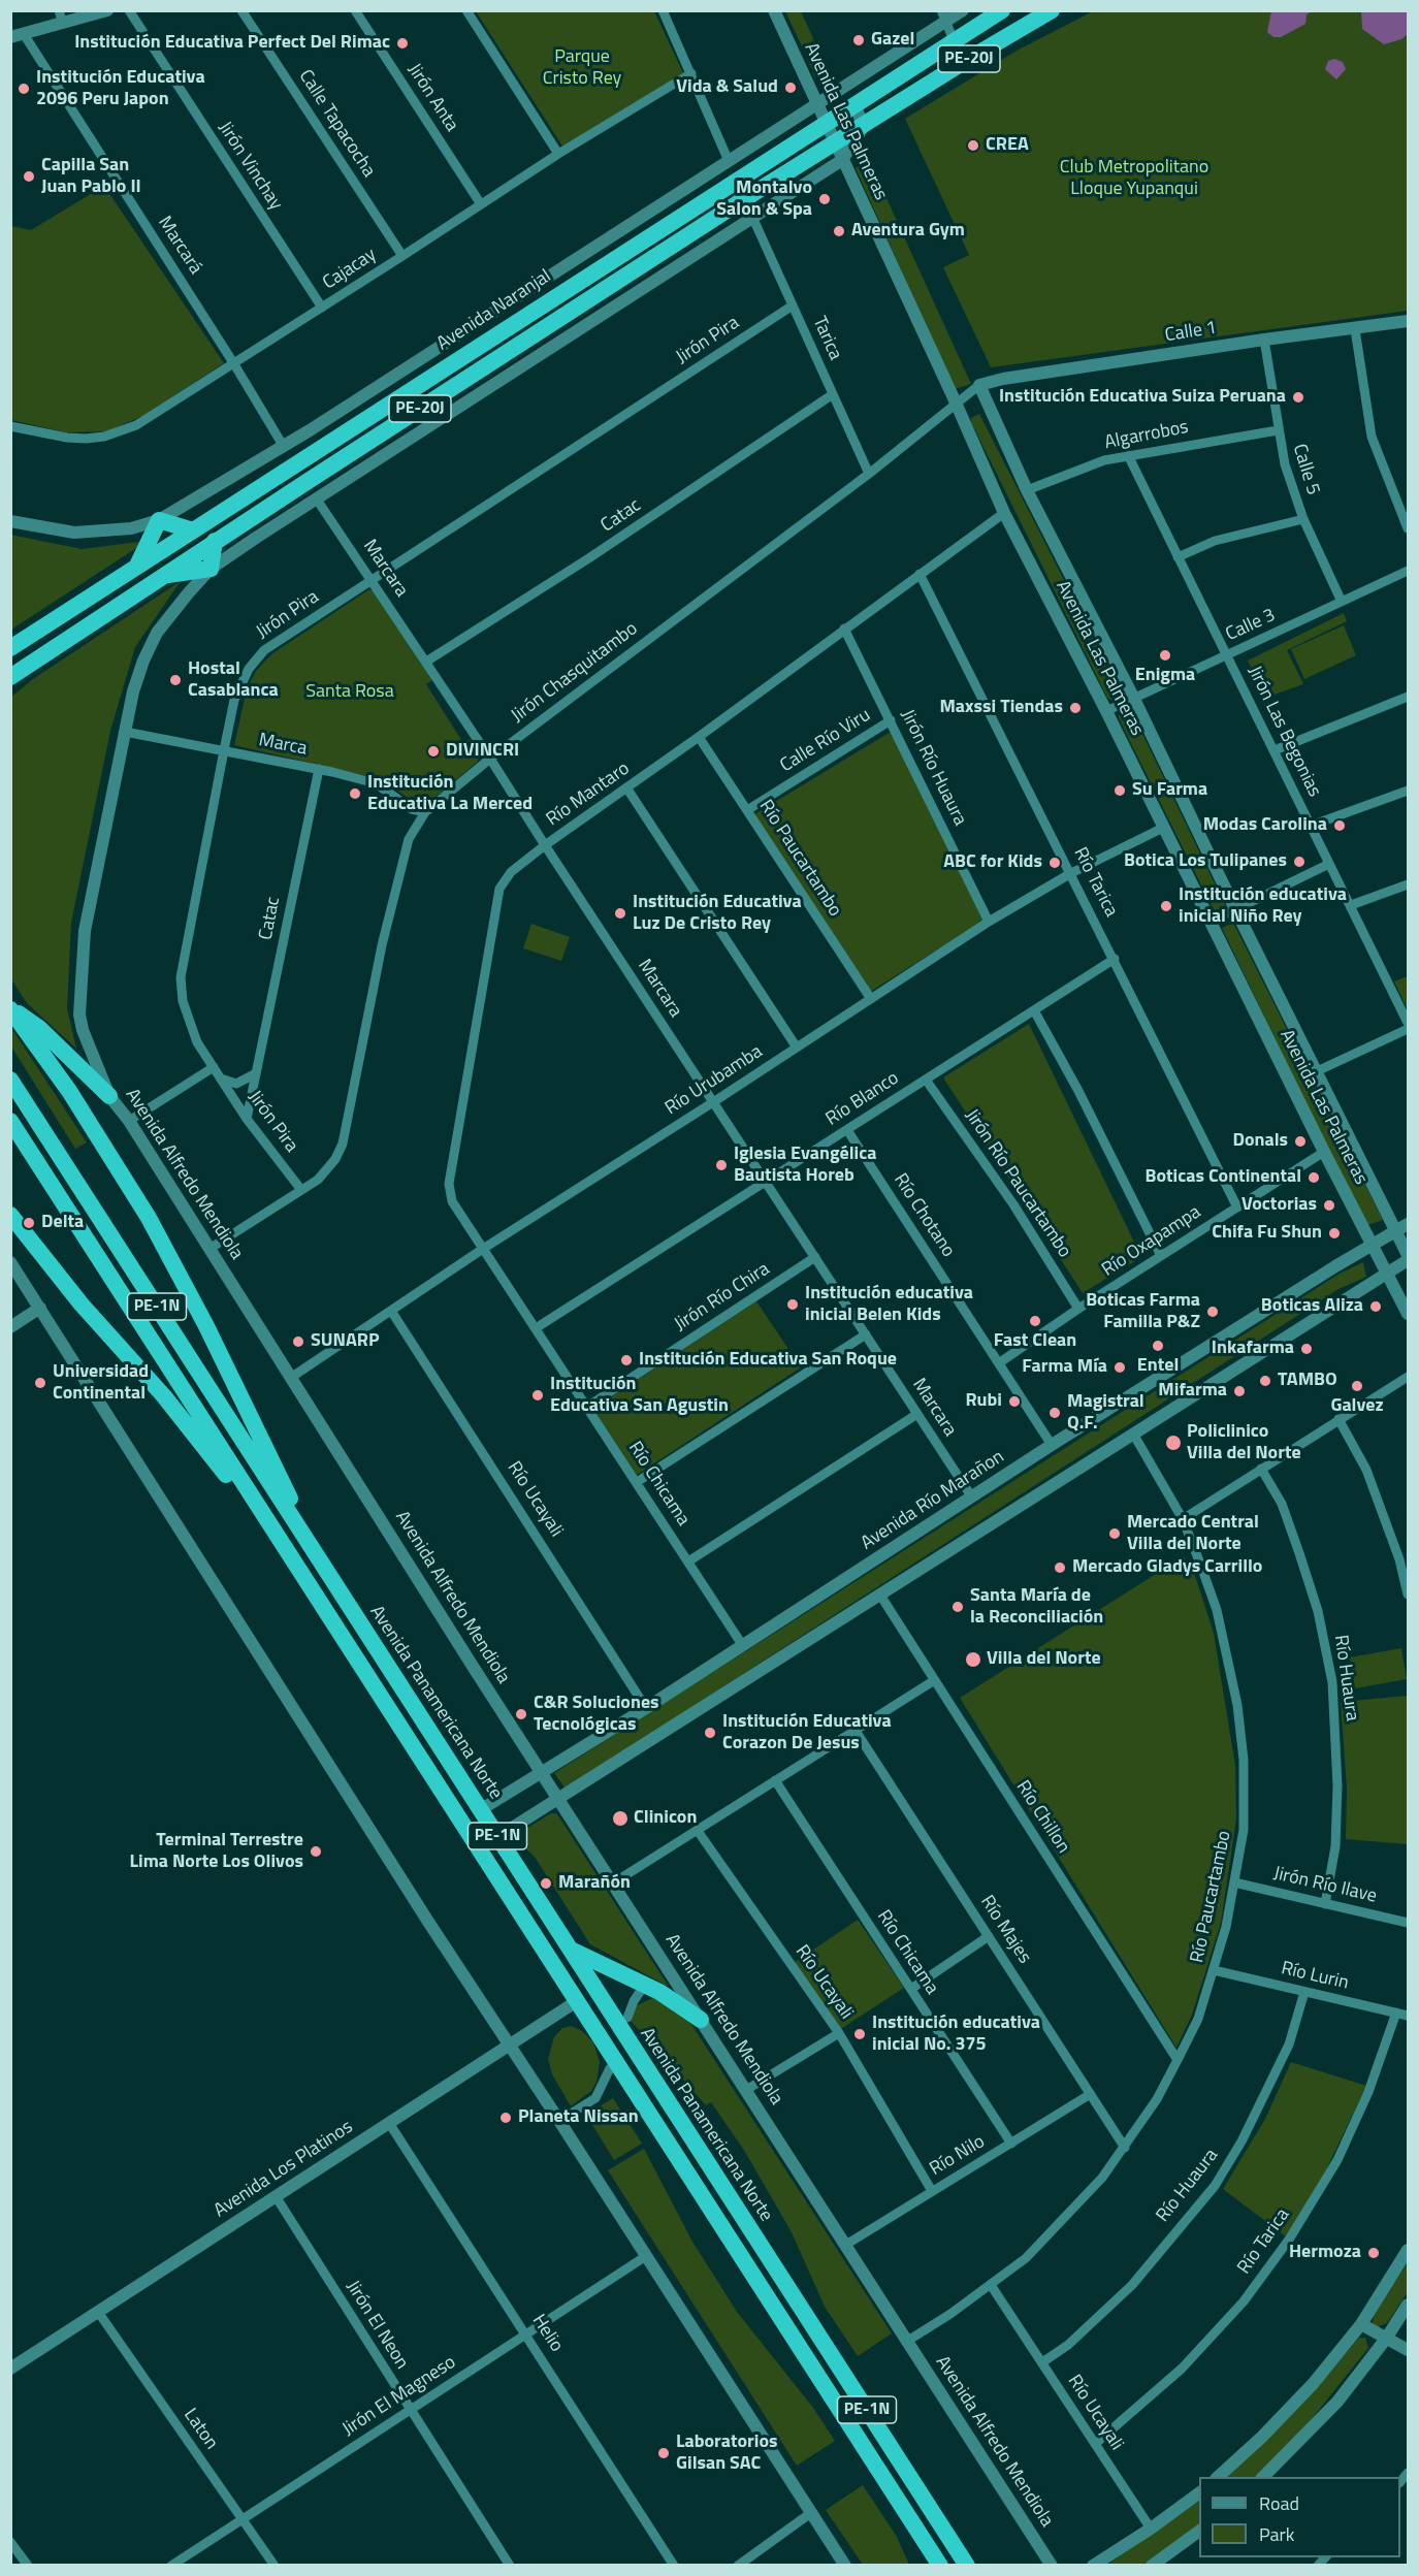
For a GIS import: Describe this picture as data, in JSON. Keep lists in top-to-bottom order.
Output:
{
  "streets": {
    "highway": [
      "PE-20J",
      "Avenida Naranjal",
      "PE-1N",
      "Avenida Panamericana Norte"
    ],
    "main road": [
      "Avenida Las Palmeras",
      "Calle 1",
      "Avenida Alfredo Mendiola",
      "Avenida Río Marañon",
      "Avenida Los Platinos"
    ],
    "street": [
      "Jirón Anta",
      "Calle Tapacocha",
      "Jirón Vinchay",
      "Marcará",
      "Cajacay",
      "Tarica",
      "Jirón Pira",
      "Algarrobos",
      "Calle 5",
      "Catac",
      "Marcara",
      "Calle 3",
      "Jirón Chasquitambo",
      "Jirón Las Begonias",
      "Calle Río Viru",
      "Marca",
      "Jirón Río Huaura",
      "Río Mantaro",
      "Río Paucartambo",
      "Río Tarica",
      "Río Urubamba",
      "Río Blanco",
      "Jirón Río Paucartambo",
      "Río Chotano",
      "Río Oxapampa",
      "Jirón Río Chira",
      "Río Chicama",
      "Río Ucayali",
      "Río Huaura",
      "Río Chillon",
      "Jirón Río Ilave",
      "Río Majes",
      "Río Lurin",
      "Río Nilo",
      "Jirón El Neon",
      "Helio",
      "Jirón El Magneso",
      "Laton"
    ]
  },
  "crossings": [
    ["PE-20J", "Avenida Las Palmeras"],
    ["Jirón Anta", "Cajacay"],
    ["Avenida Las Palmeras", "Avenida Naranjal"],
    ["Avenida Las Palmeras", "Calle 1"],
    ["Avenida Las Palmeras", "Algarrobos"],
    ["Avenida Las Palmeras", "Calle 3"],
    ["Avenida Las Palmeras", "Jirón Chasquitambo"],
    ["Avenida Las Palmeras", "Río Mantaro"],
    ["Avenida Las Palmeras", "Río Urubamba"],
    ["Avenida Las Palmeras", "Río Oxapampa"],
    ["Avenida Las Palmeras", "Avenida Río Marañon"],
    ["Calle Tapacocha", "Cajacay"],
    ["Jirón Vinchay", "Cajacay"],
    ["Marcará", "Cajacay"],
    ["Marcará", "Avenida Naranjal"],
    ["Calle 1", "Calle 5"],
    ["Calle 1", "Jirón Chasquitambo"],
    ["Tarica", "Jirón Pira"],
    ["Tarica", "Catac"],
    ["Tarica", "Jirón Chasquitambo"],
    ["Jirón Pira", "Catac"],
    ["Jirón Pira", "Marcara"],
    ["Jirón Pira", "Jirón Chasquitambo"],
    ["Jirón Pira", "Marca"],
    ["Algarrobos", "Calle 5"],
    ["Algarrobos", "Jirón Las Begonias"],
    ["Calle 5", "Calle 3"],
    ["Catac", "Marcara"],
    ["Catac", "Marca"],
    ["Marcara", "Jirón Chasquitambo"],
    ["Marcara", "Río Mantaro"],
    ["Marcara", "Río Urubamba"],
    ["Marcara", "Río Blanco"],
    ["Marcara", "Jirón Río Chira"],
    ["Marcara", "Avenida Río Marañon"],
    ["Calle 3", "Jirón Las Begonias"],
    ["Jirón Chasquitambo", "Marca"],
    ["Jirón Chasquitambo", "Avenida Alfredo Mendiola"],
    ["Calle Río Viru", "Jirón Río Huaura"],
    ["Calle Río Viru", "Río Paucartambo"],
    ["Marca", "Avenida Alfredo Mendiola"],
    ["Jirón Río Huaura", "Río Mantaro"],
    ["Jirón Río Huaura", "Río Urubamba"],
    ["Río Mantaro", "Río Paucartambo"],
    ["Río Mantaro", "Río Tarica"],
    ["Río Mantaro", "Río Urubamba"],
    ["Río Mantaro", "Río Chicama"],
    ["Río Paucartambo", "Río Urubamba"],
    ["Río Paucartambo", "Avenida Alfredo Mendiola"],
    ["Río Paucartambo", "Río Ucayali"],
    ["Río Paucartambo", "Río Chillon"],
    ["Río Paucartambo", "Jirón Río Ilave"],
    ["Río Paucartambo", "Río Majes"],
    ["Río Paucartambo", "Río Lurin"],
    ["Río Tarica", "Río Urubamba"],
    ["Río Tarica", "Río Blanco"],
    ["Río Tarica", "Río Oxapampa"],
    ["Río Tarica", "Río Ucayali"],
    ["Río Tarica", "Río Lurin"],
    ["Río Urubamba", "Avenida Alfredo Mendiola"],
    ["Río Urubamba", "Río Chicama"],
    ["Río Urubamba", "Río Ucayali"],
    ["Río Blanco", "Jirón Río Paucartambo"],
    ["Río Blanco", "Río Chotano"],
    ["Río Blanco", "Río Chicama"],
    ["Avenida Alfredo Mendiola", "Avenida Río Marañon"],
    ["Avenida Alfredo Mendiola", "Río Nilo"],
    ["Jirón Río Paucartambo", "Río Oxapampa"],
    ["Río Chotano", "Río Oxapampa"],
    ["Río Chotano", "Avenida Río Marañon"],
    ["Jirón Río Chira", "Río Chicama"],
    ["PE-1N", "Avenida Los Platinos"],
    ["Río Chicama", "Avenida Río Marañon"],
    ["Río Chicama", "Río Nilo"],
    ["Río Ucayali", "Avenida Río Marañon"],
    ["Río Ucayali", "Río Huaura"],
    ["Río Ucayali", "Río Nilo"],
    ["Avenida Río Marañon", "Avenida Panamericana Norte"],
    ["Río Huaura", "Jirón Río Ilave"],
    ["Río Huaura", "Río Lurin"],
    ["Río Majes", "Río Nilo"],
    ["Avenida Los Platinos", "Jirón El Neon"],
    ["Avenida Los Platinos", "Helio"],
    ["Avenida Los Platinos", "Laton"],
    ["Jirón El Neon", "Jirón El Magneso"],
    ["Helio", "Jirón El Magneso"],
    ["Jirón El Magneso", "Laton"]
  ],
  "parks": ["Parque Cristo Rey", "Club Metropolitano Lloque Yupanqui", "Santa Rosa"],
  "places": [
    "Gazel",
    "Institución Educativa Perfect Del Rimac",
    "Vida & Salud",
    "Institución Educativa 2096 Peru Japon",
    "CREA",
    "Capilla San Juan Pablo II",
    "Montalvo Salon & Spa",
    "Aventura Gym",
    "Institución Educativa Suiza Peruana",
    "Enigma",
    "Hostal Casablanca",
    "Maxssi Tiendas",
    "DIVINCRI",
    "Su Farma",
    "Institución Educativa La Merced",
    "Modas Carolina",
    "Botica Los Tulipanes",
    "ABC for Kids",
    "Institución educativa inicial Niño Rey",
    "Institución Educativa Luz De Cristo Rey",
    "Donals",
    "Iglesia Evangélica Bautista Horeb",
    "Boticas Continental",
    "Voctorias",
    "Delta",
    "Chifa Fu Shun",
    "Institución educativa inicial Belen Kids",
    "Boticas Aliza",
    "Boticas Farma Familla P&Z",
    "Fast Clean",
    "SUNARP",
    "Entel",
    "Inkafarma",
    "Institución Educativa San Roque",
    "Farma Mía",
    "TAMBO",
    "Universidad Continental",
    "Galvez",
    "Mifarma",
    "Institución Educativa San Agustin",
    "Rubi",
    "Magistral Q.F.",
    "Policlinico Villa del Norte",
    "Mercado Central Villa del Norte",
    "Mercado Gladys Carrillo",
    "Santa María de la Reconciliación",
    "Villa del Norte",
    "C&R Soluciones Tecnológicas",
    "Institución Educativa Corazon De Jesus",
    "Clinicon",
    "Terminal Terrestre Lima Norte Los Olivos",
    "Marañón",
    "Institución educativa inicial No. 375",
    "Planeta Nissan",
    "Hermoza",
    "Laboratorios Gilsan SAC"
  ],
  "legend": ["Road", "Park"]
}
